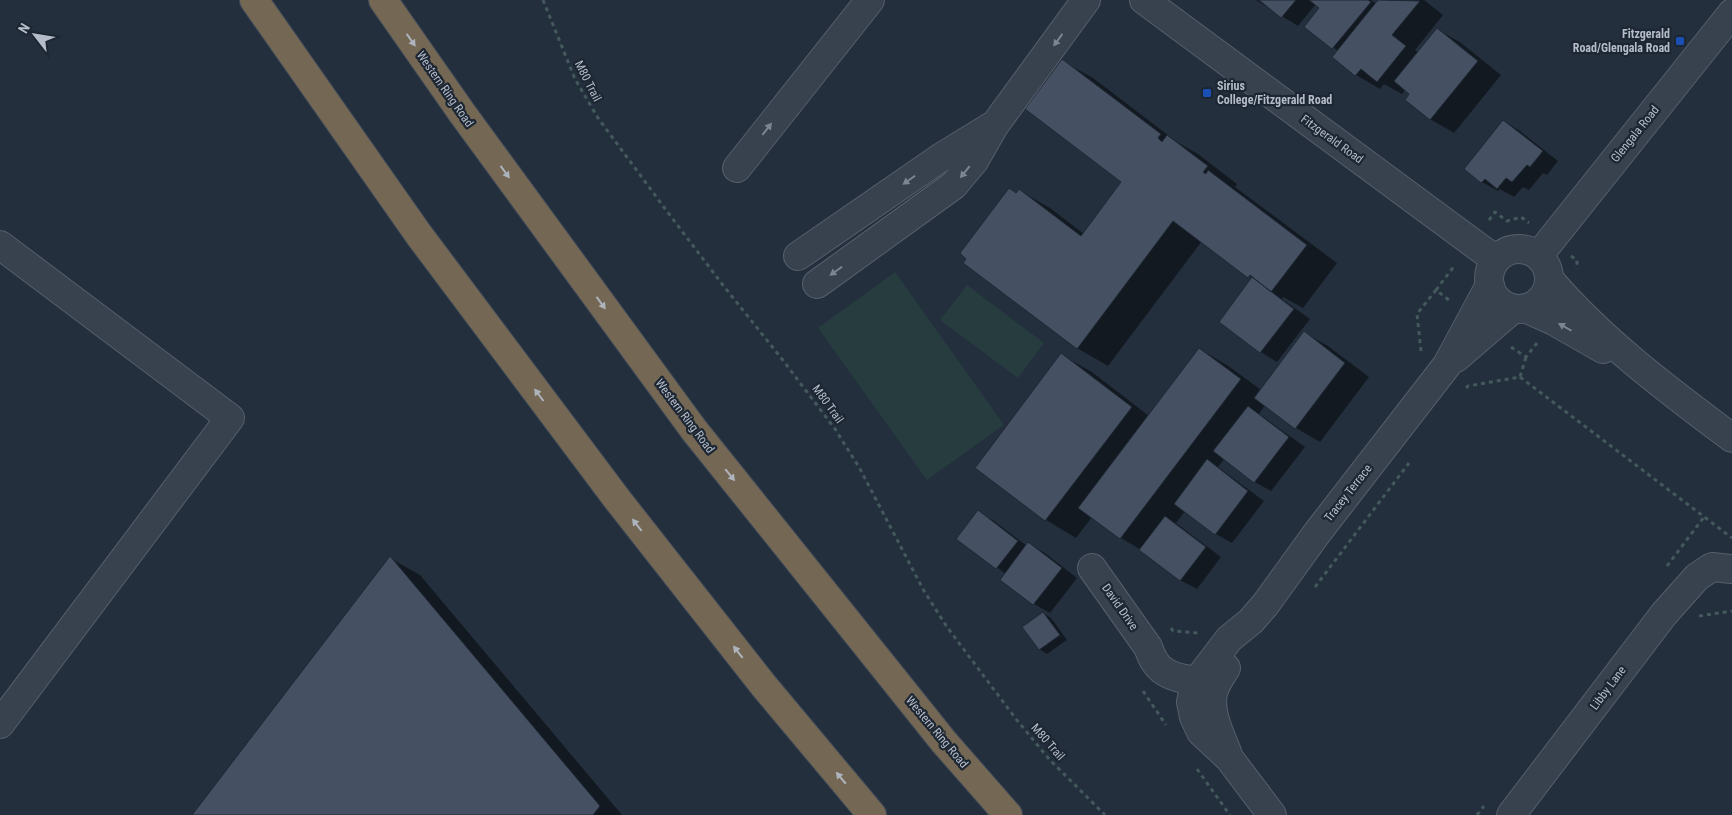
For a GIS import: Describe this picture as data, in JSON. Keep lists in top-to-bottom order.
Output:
{
  "streets": {
    "highway": ["Western Ring Road"],
    "street": [
      "Glengala Road",
      "Fitzgerald Road",
      "Tracey Terrace",
      "David Drive",
      "Libby Lane"
    ],
    "path": ["M80 Trail"]
  },
  "crossings": [
    ["Glengala Road", "Fitzgerald Road"],
    ["Glengala Road", "Tracey Terrace"],
    ["Fitzgerald Road", "Tracey Terrace"],
    ["Tracey Terrace", "David Drive"]
  ],
  "places": {
    "transit": ["Fitzgerald Road/Glengala Road", "Sirius College/Fitzgerald Road"]
  },
  "north": "top left"
}
